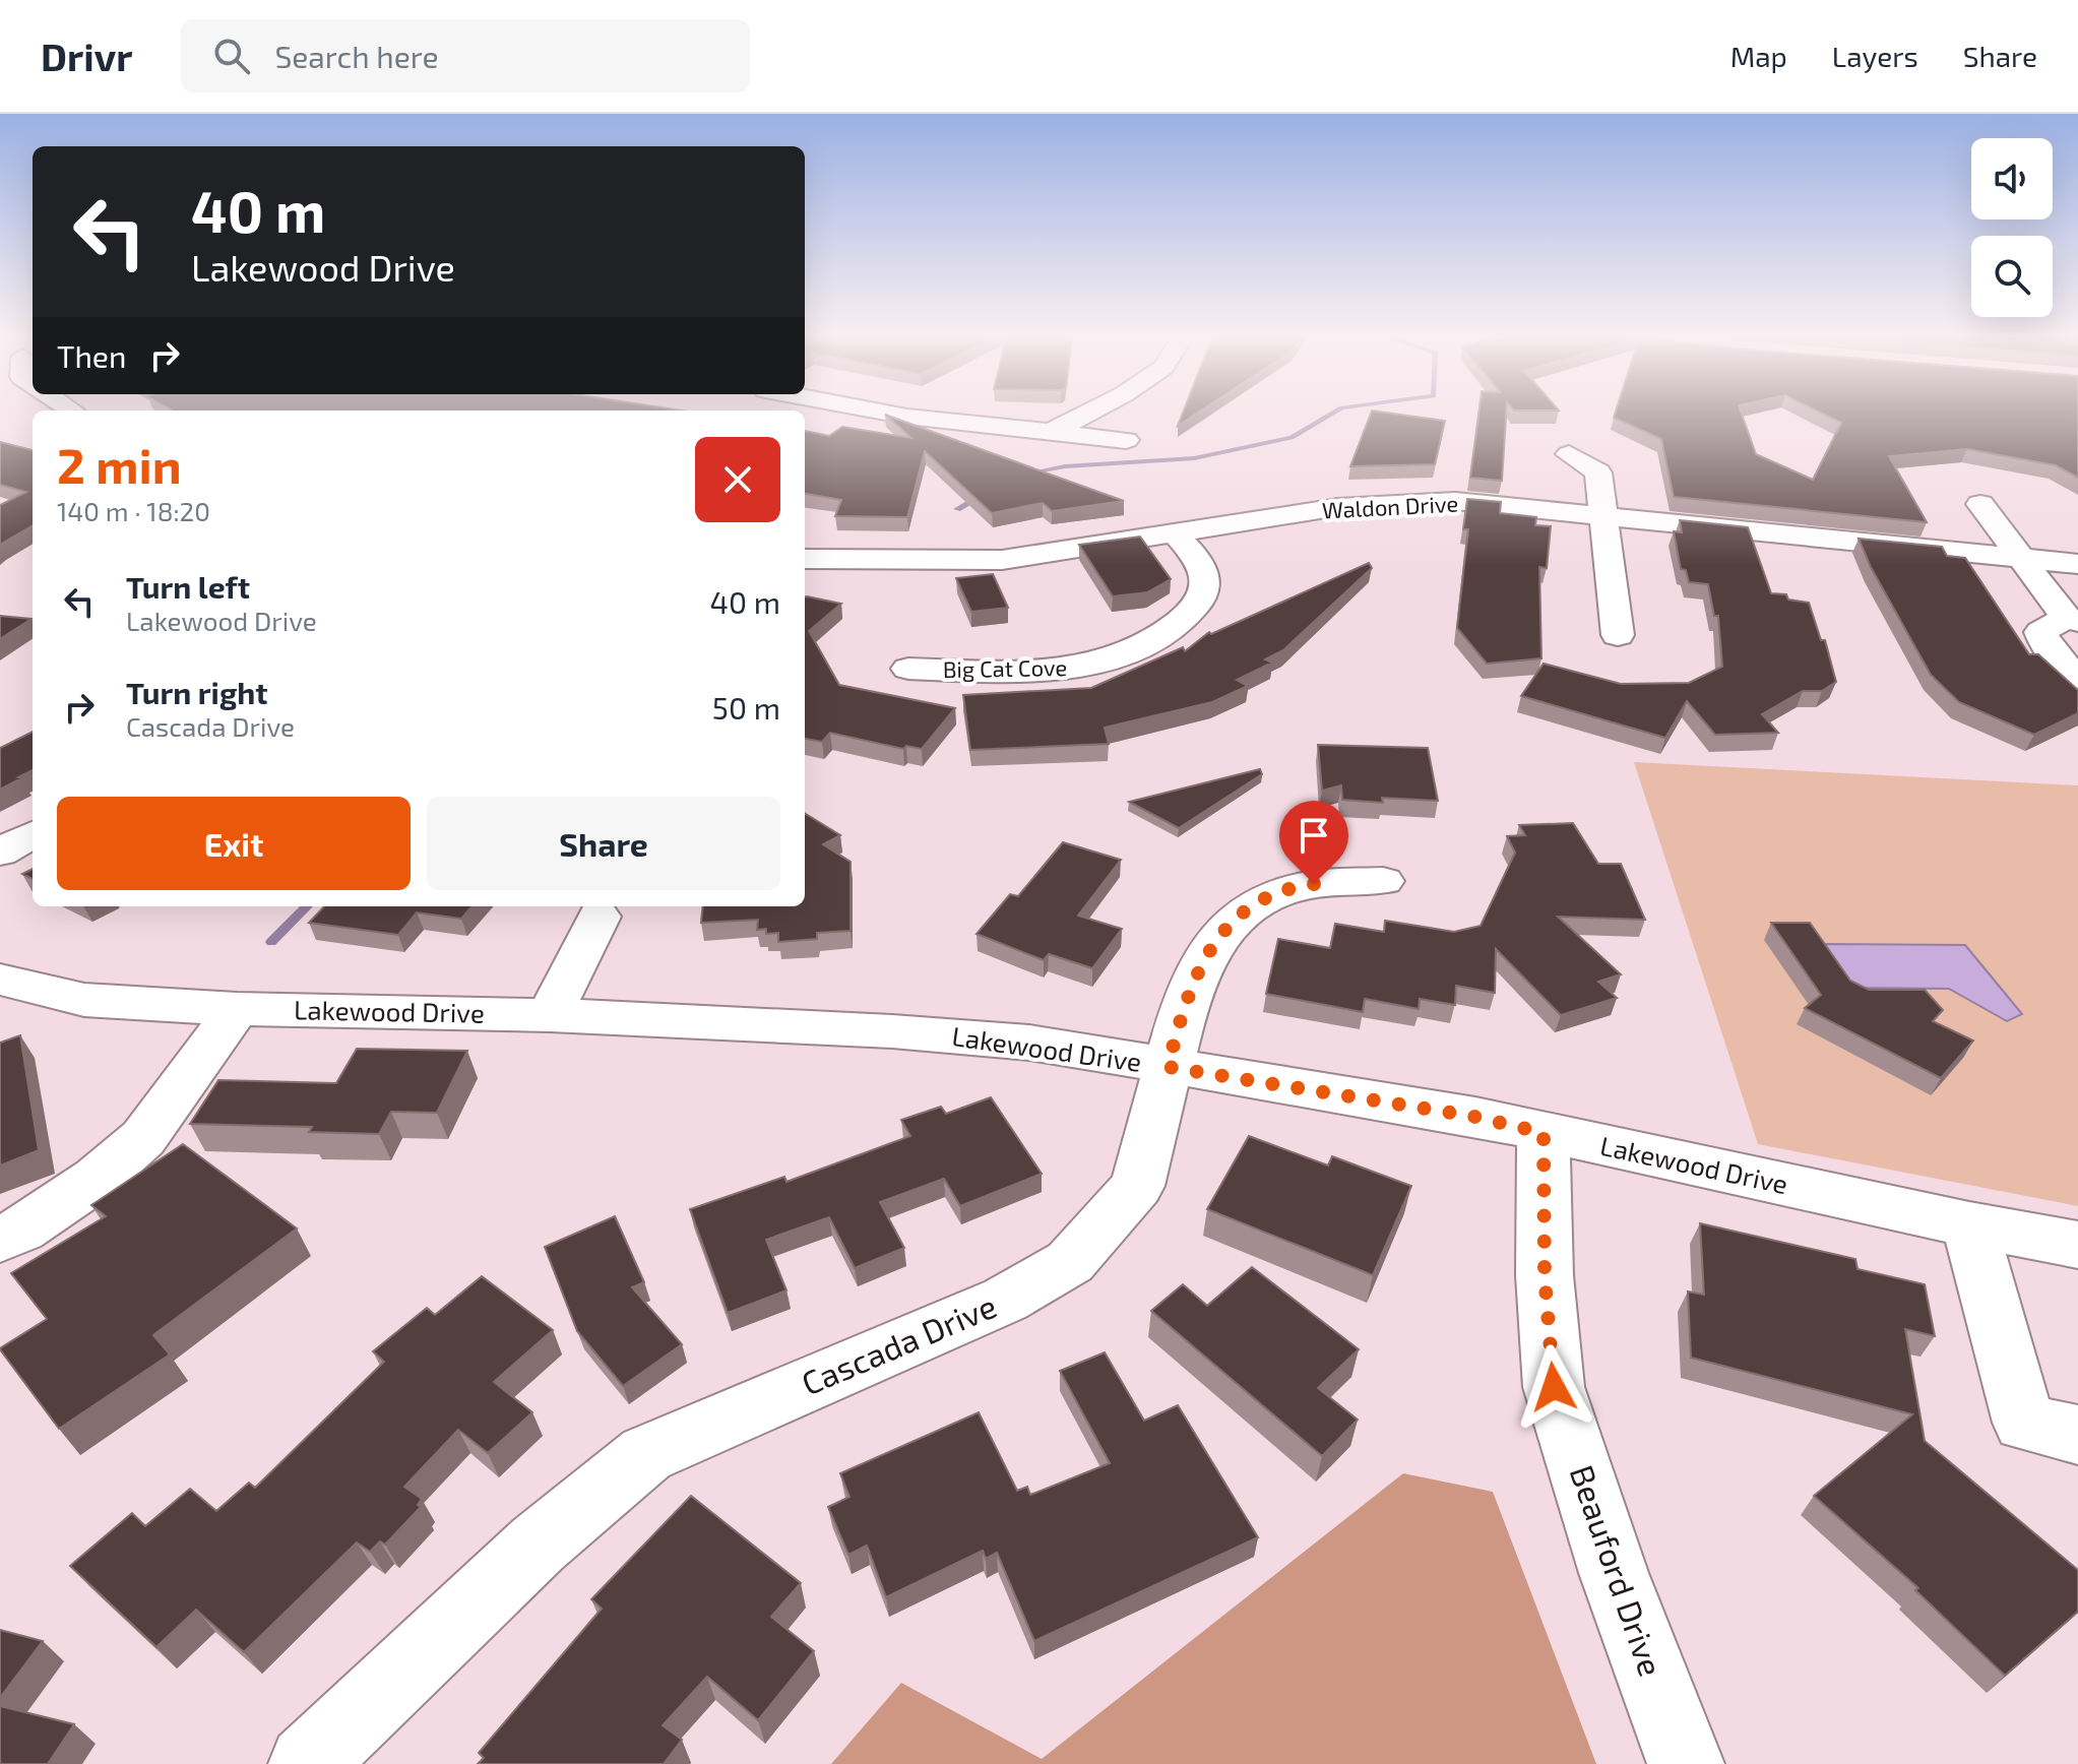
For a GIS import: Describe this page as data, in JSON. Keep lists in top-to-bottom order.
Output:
{
  "streets": {
    "street": [
      "Waldon Drive",
      "Big Cat Cove",
      "Lakewood Drive",
      "Cascada Drive",
      "Beauford Drive"
    ]
  },
  "crossings": [
    ["Waldon Drive", "Big Cat Cove"],
    ["Lakewood Drive", "Cascada Drive"],
    ["Lakewood Drive", "Beauford Drive"]
  ],
  "page": {
    "header": "Drivr",
    "search": "Search here",
    "nav": ["Map", "Layers", "Share"],
    "turn": ["40 m", "Lakewood Drive"],
    "then": "Then",
    "heading": ["2 min", "140 m · 18:20"],
    "list": [
      {
        "name": "Turn left",
        "note": "Lakewood Drive",
        "value": "40 m"
      },
      {
        "name": "Turn right",
        "note": "Cascada Drive",
        "value": "50 m"
      }
    ],
    "buttons": ["Exit", "Share"]
  }
}
